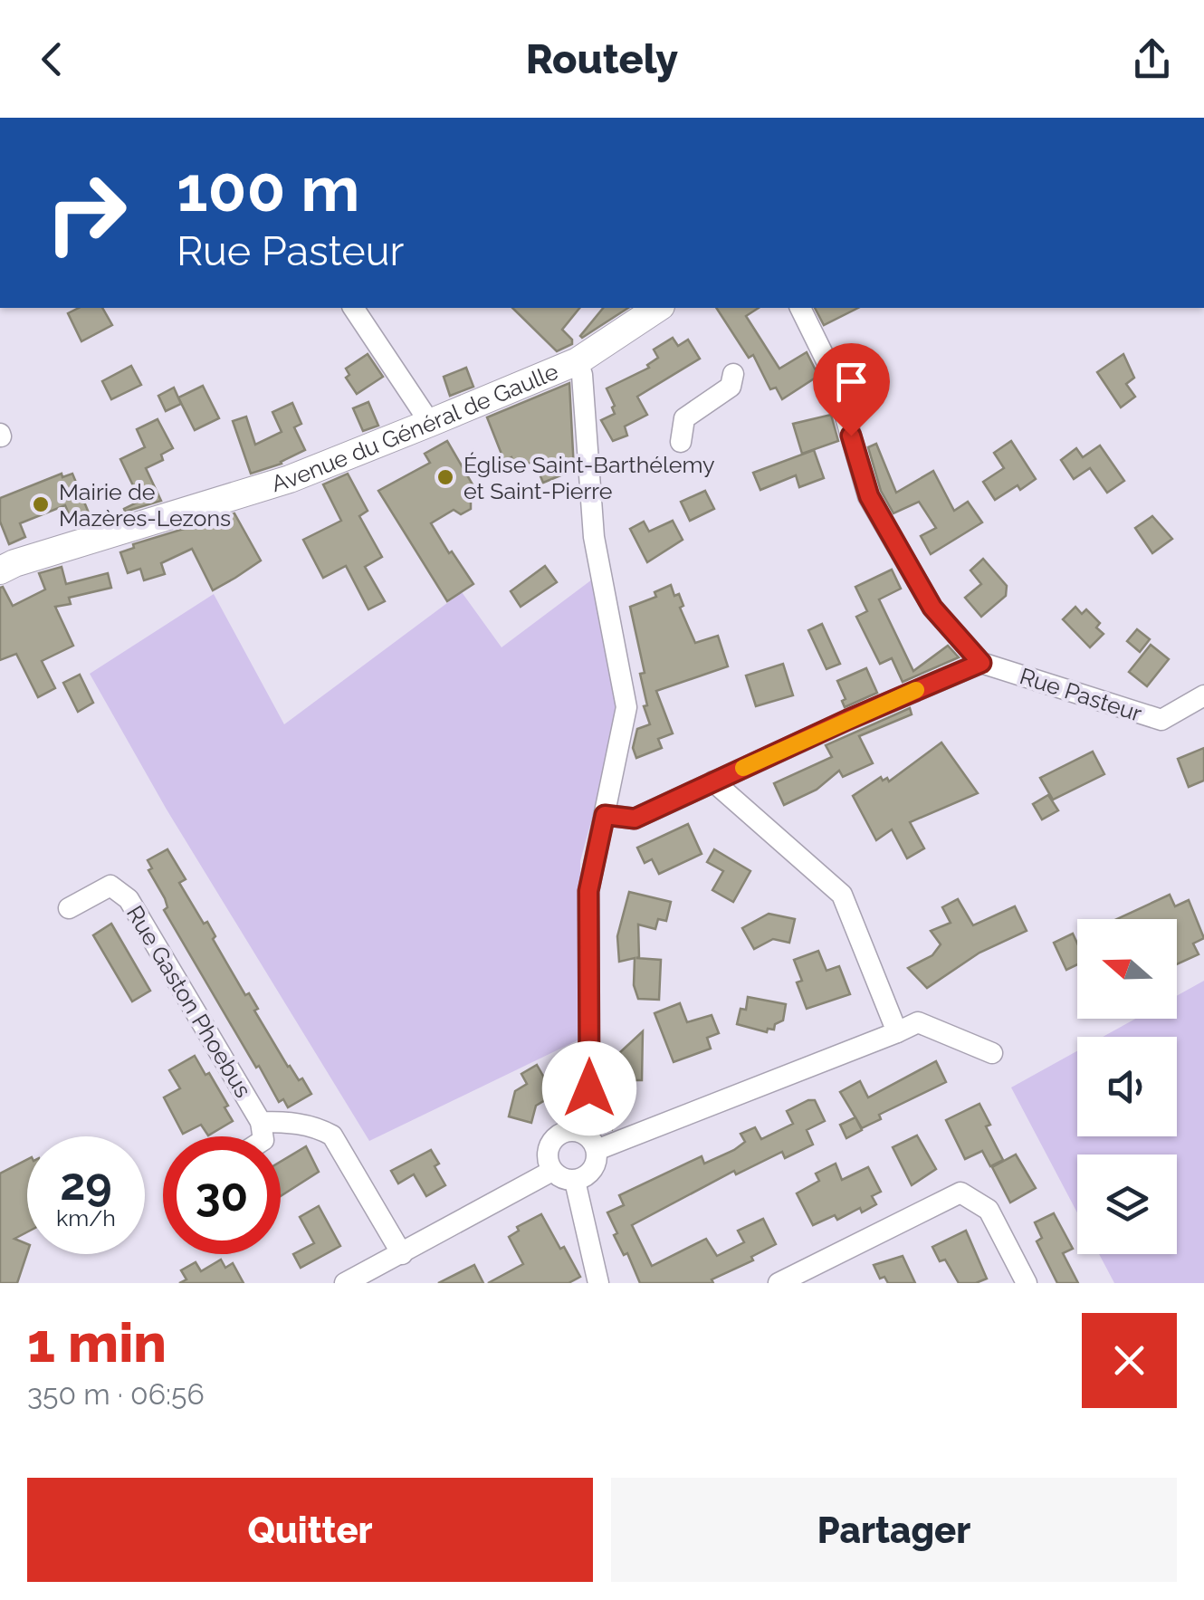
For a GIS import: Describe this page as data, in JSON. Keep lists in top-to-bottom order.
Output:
{
  "streets": {
    "main road": ["Avenue du Général de Gaulle"],
    "street": ["Rue Pasteur", "Rue Gaston Phoebus"]
  },
  "places": ["Église Saint-Barthélemy et Saint-Pierre", "Mairie de Mazères-Lezons"],
  "north": "left",
  "page": {
    "header": "Routely",
    "turn": ["100 m", "Rue Pasteur"],
    "speed": "29 km/h",
    "limit": "30",
    "heading": ["1 min", "350 m · 06:56"],
    "buttons": ["Quitter", "Partager"]
  }
}
